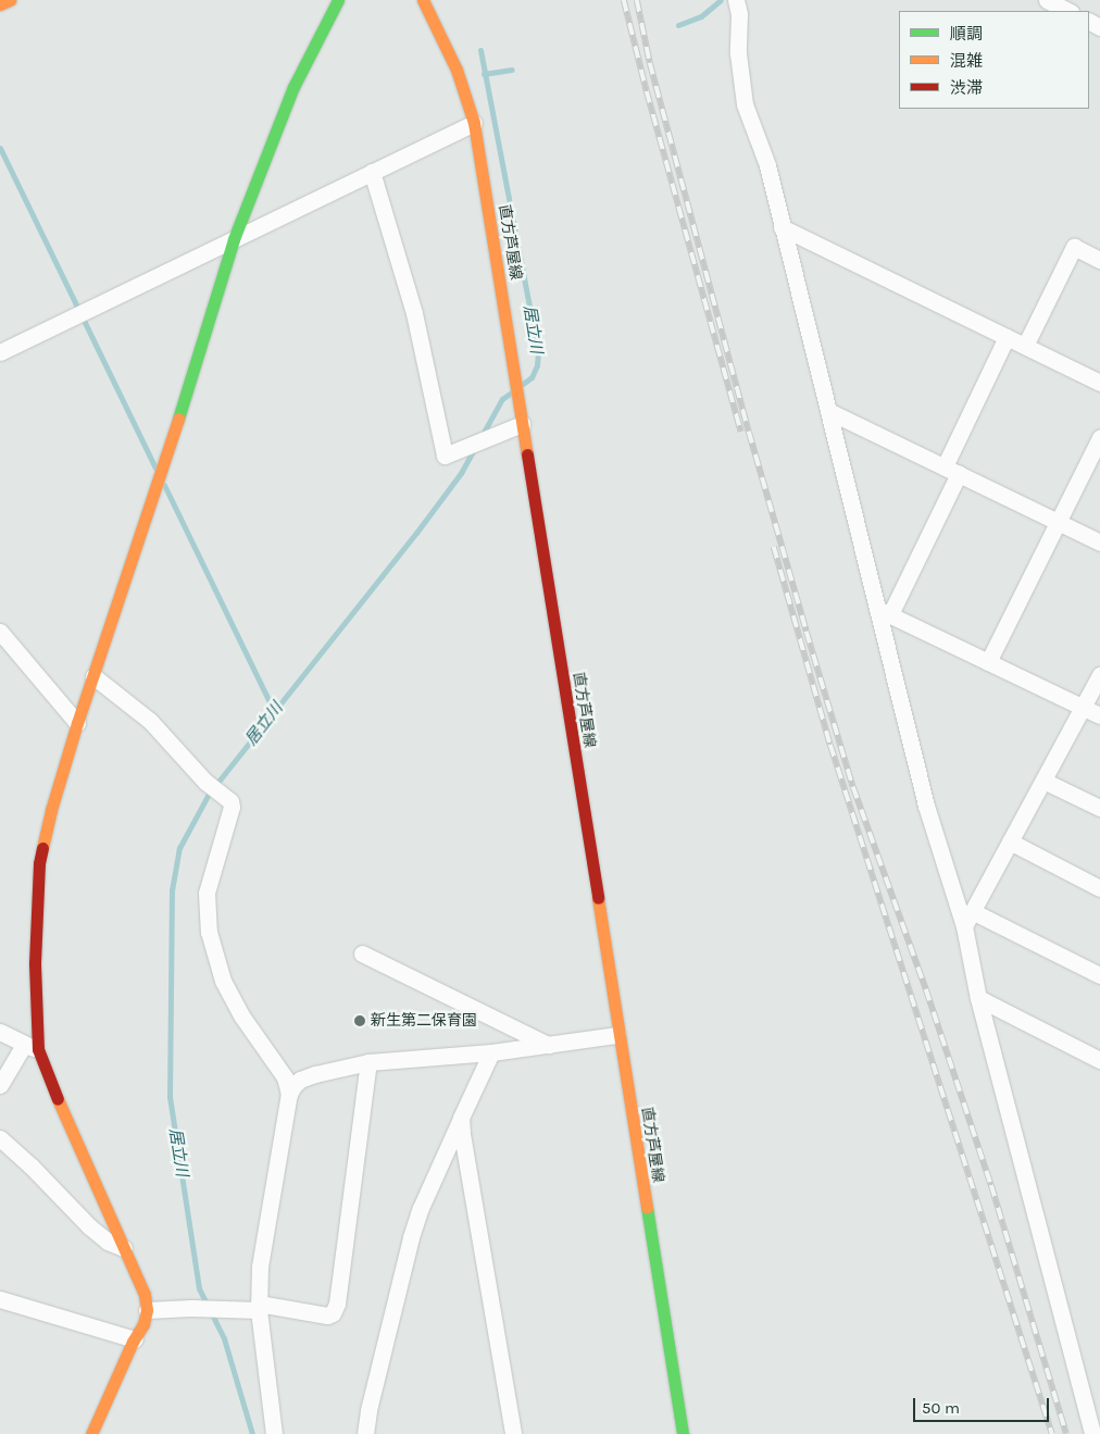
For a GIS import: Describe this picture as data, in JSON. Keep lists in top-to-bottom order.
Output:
{
  "streets": {
    "street": ["直方芦屋線"]
  },
  "water": ["居立川"],
  "places": ["新生第二保育園"],
  "legend": ["順調", "混雑", "渋滞"],
  "scale_bar": "50 m"
}
